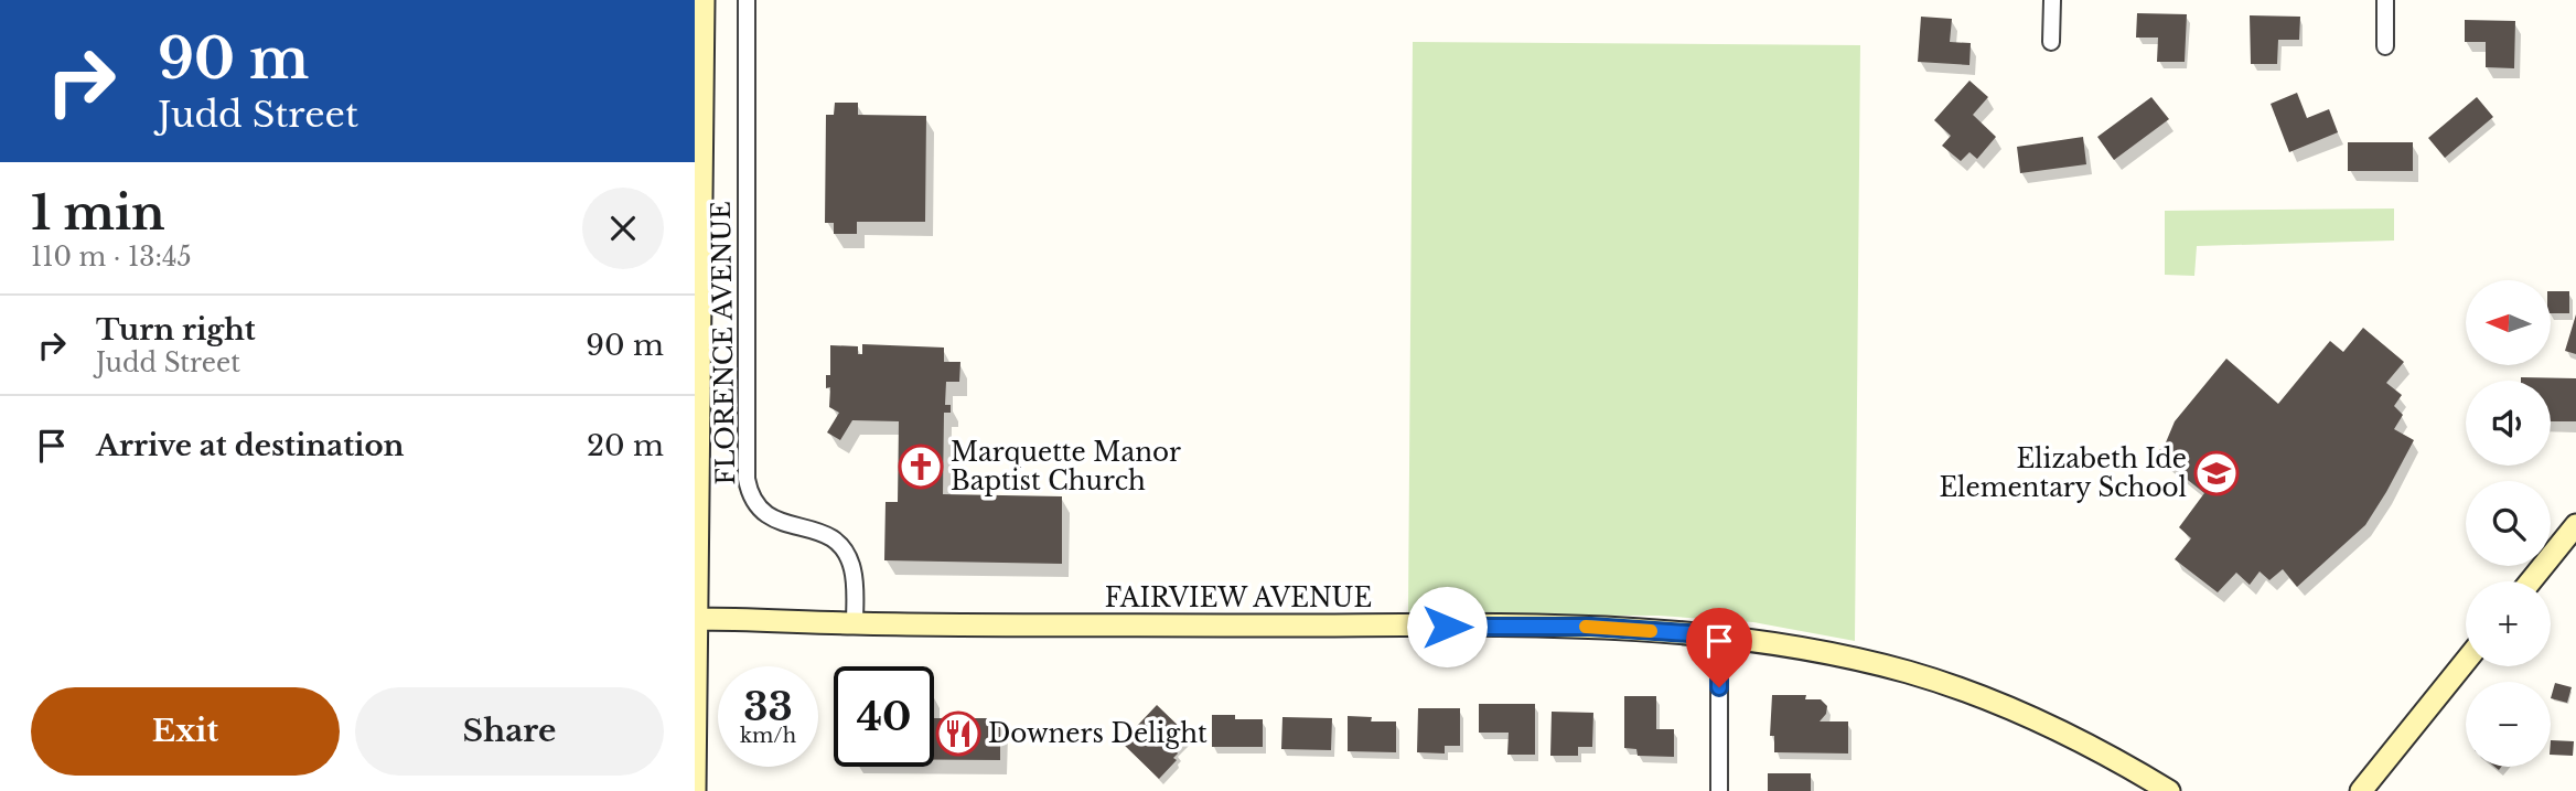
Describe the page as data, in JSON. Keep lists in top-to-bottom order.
{
  "streets": {
    "street": ["FLORENCE AVENUE", "FAIRVIEW AVENUE"]
  },
  "crossings": [
    ["FLORENCE AVENUE", "FAIRVIEW AVENUE"]
  ],
  "places": {
    "church": ["Marquette Manor Baptist Church"],
    "school or university": ["Elizabeth Ide Elementary School"],
    "restaurant": ["Downers Delight"]
  },
  "north": "left",
  "page": {
    "turn": ["90 m", "Judd Street"],
    "heading": ["1 min", "110 m · 13:45"],
    "map_buttons": ["+", "−"],
    "list": [
      {
        "name": "Turn right",
        "note": "Judd Street",
        "value": "90 m"
      },
      {
        "name": "Arrive at destination",
        "value": "20 m"
      }
    ],
    "speed": "33 km/h",
    "limit": "40",
    "buttons": ["Exit", "Share"]
  }
}
